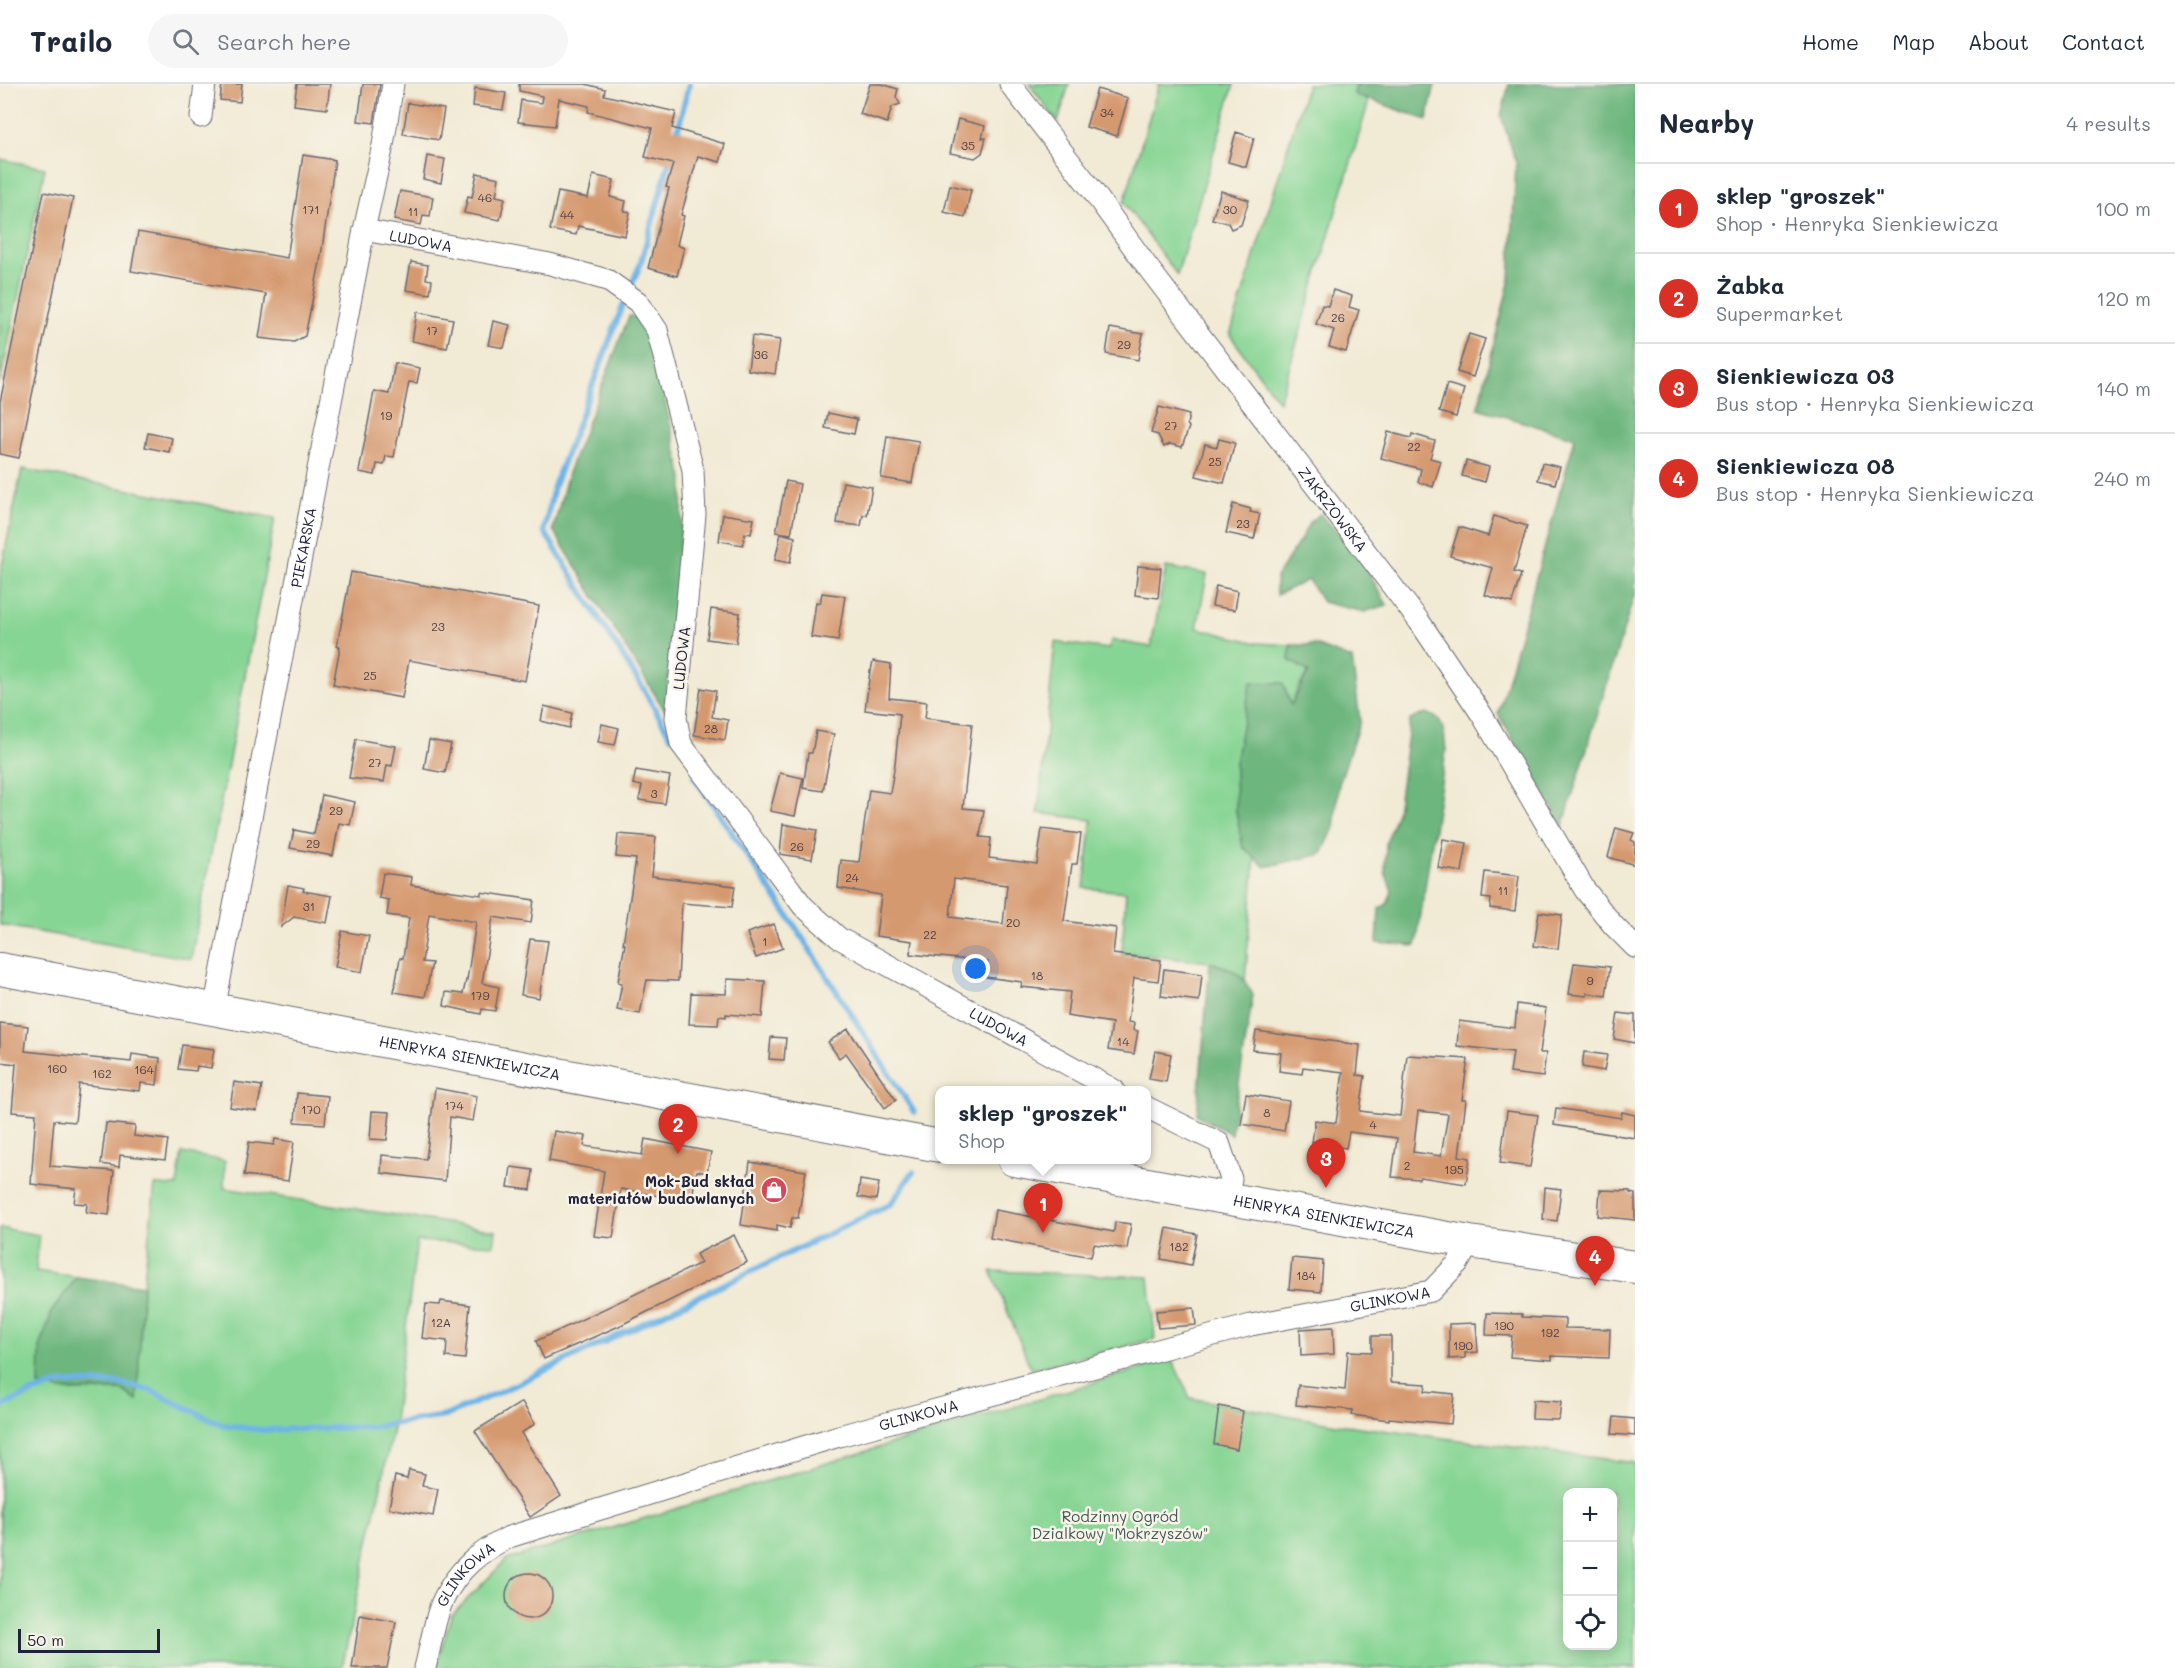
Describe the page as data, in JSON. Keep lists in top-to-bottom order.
{
  "streets": {
    "main road": ["HENRYKA SIENKIEWICZA"],
    "street": [
      "LUDOWA",
      "ZAKRZOWSKA",
      "PIEKARSKA",
      "GLINKOWA"
    ]
  },
  "crossings": [
    ["LUDOWA", "PIEKARSKA"],
    ["PIEKARSKA", "HENRYKA SIENKIEWICZA"],
    ["HENRYKA SIENKIEWICZA", "GLINKOWA"]
  ],
  "parks": ["Rodzinny Ogród Dzialkowy \"Mokrzyszów\""],
  "places": {
    "shop": ["Mok-Bud skład materiałów budowlanych"]
  },
  "house_numbers": [
    "34",
    "35",
    "46",
    "171",
    "30",
    "11",
    "44",
    "26",
    "17",
    "29",
    "36",
    "19",
    "27",
    "22",
    "25",
    "23",
    "23",
    "25",
    "28",
    "27",
    "3",
    "29",
    "29",
    "26",
    "24",
    "11",
    "31",
    "20",
    "22",
    "1",
    "18",
    "9",
    "179",
    "14",
    "160",
    "164",
    "162",
    "174",
    "170",
    "8",
    "4",
    "2",
    "195",
    "182",
    "184",
    "12A",
    "190",
    "192",
    "190"
  ],
  "scale_bar": "50 m",
  "page": {
    "header": "Trailo",
    "search": "Search here",
    "nav": [
      "Home",
      "Map",
      "About",
      "Contact"
    ],
    "heading": ["Nearby", "4 results"],
    "list": [
      {
        "mark": "1",
        "name": "sklep \"groszek\"",
        "note": "Shop · Henryka Sienkiewicza",
        "value": "100 m"
      },
      {
        "mark": "2",
        "name": "Żabka",
        "note": "Supermarket",
        "value": "120 m"
      },
      {
        "mark": "3",
        "name": "Sienkiewicza 03",
        "note": "Bus stop · Henryka Sienkiewicza",
        "value": "140 m"
      },
      {
        "mark": "4",
        "name": "Sienkiewicza 08",
        "note": "Bus stop · Henryka Sienkiewicza",
        "value": "240 m"
      }
    ],
    "popup": ["sklep \"groszek\"", "Shop"],
    "pins": [
      "2",
      "3",
      "1",
      "4"
    ],
    "map_buttons": ["+", "−"],
    "scale": "50 m"
  }
}
